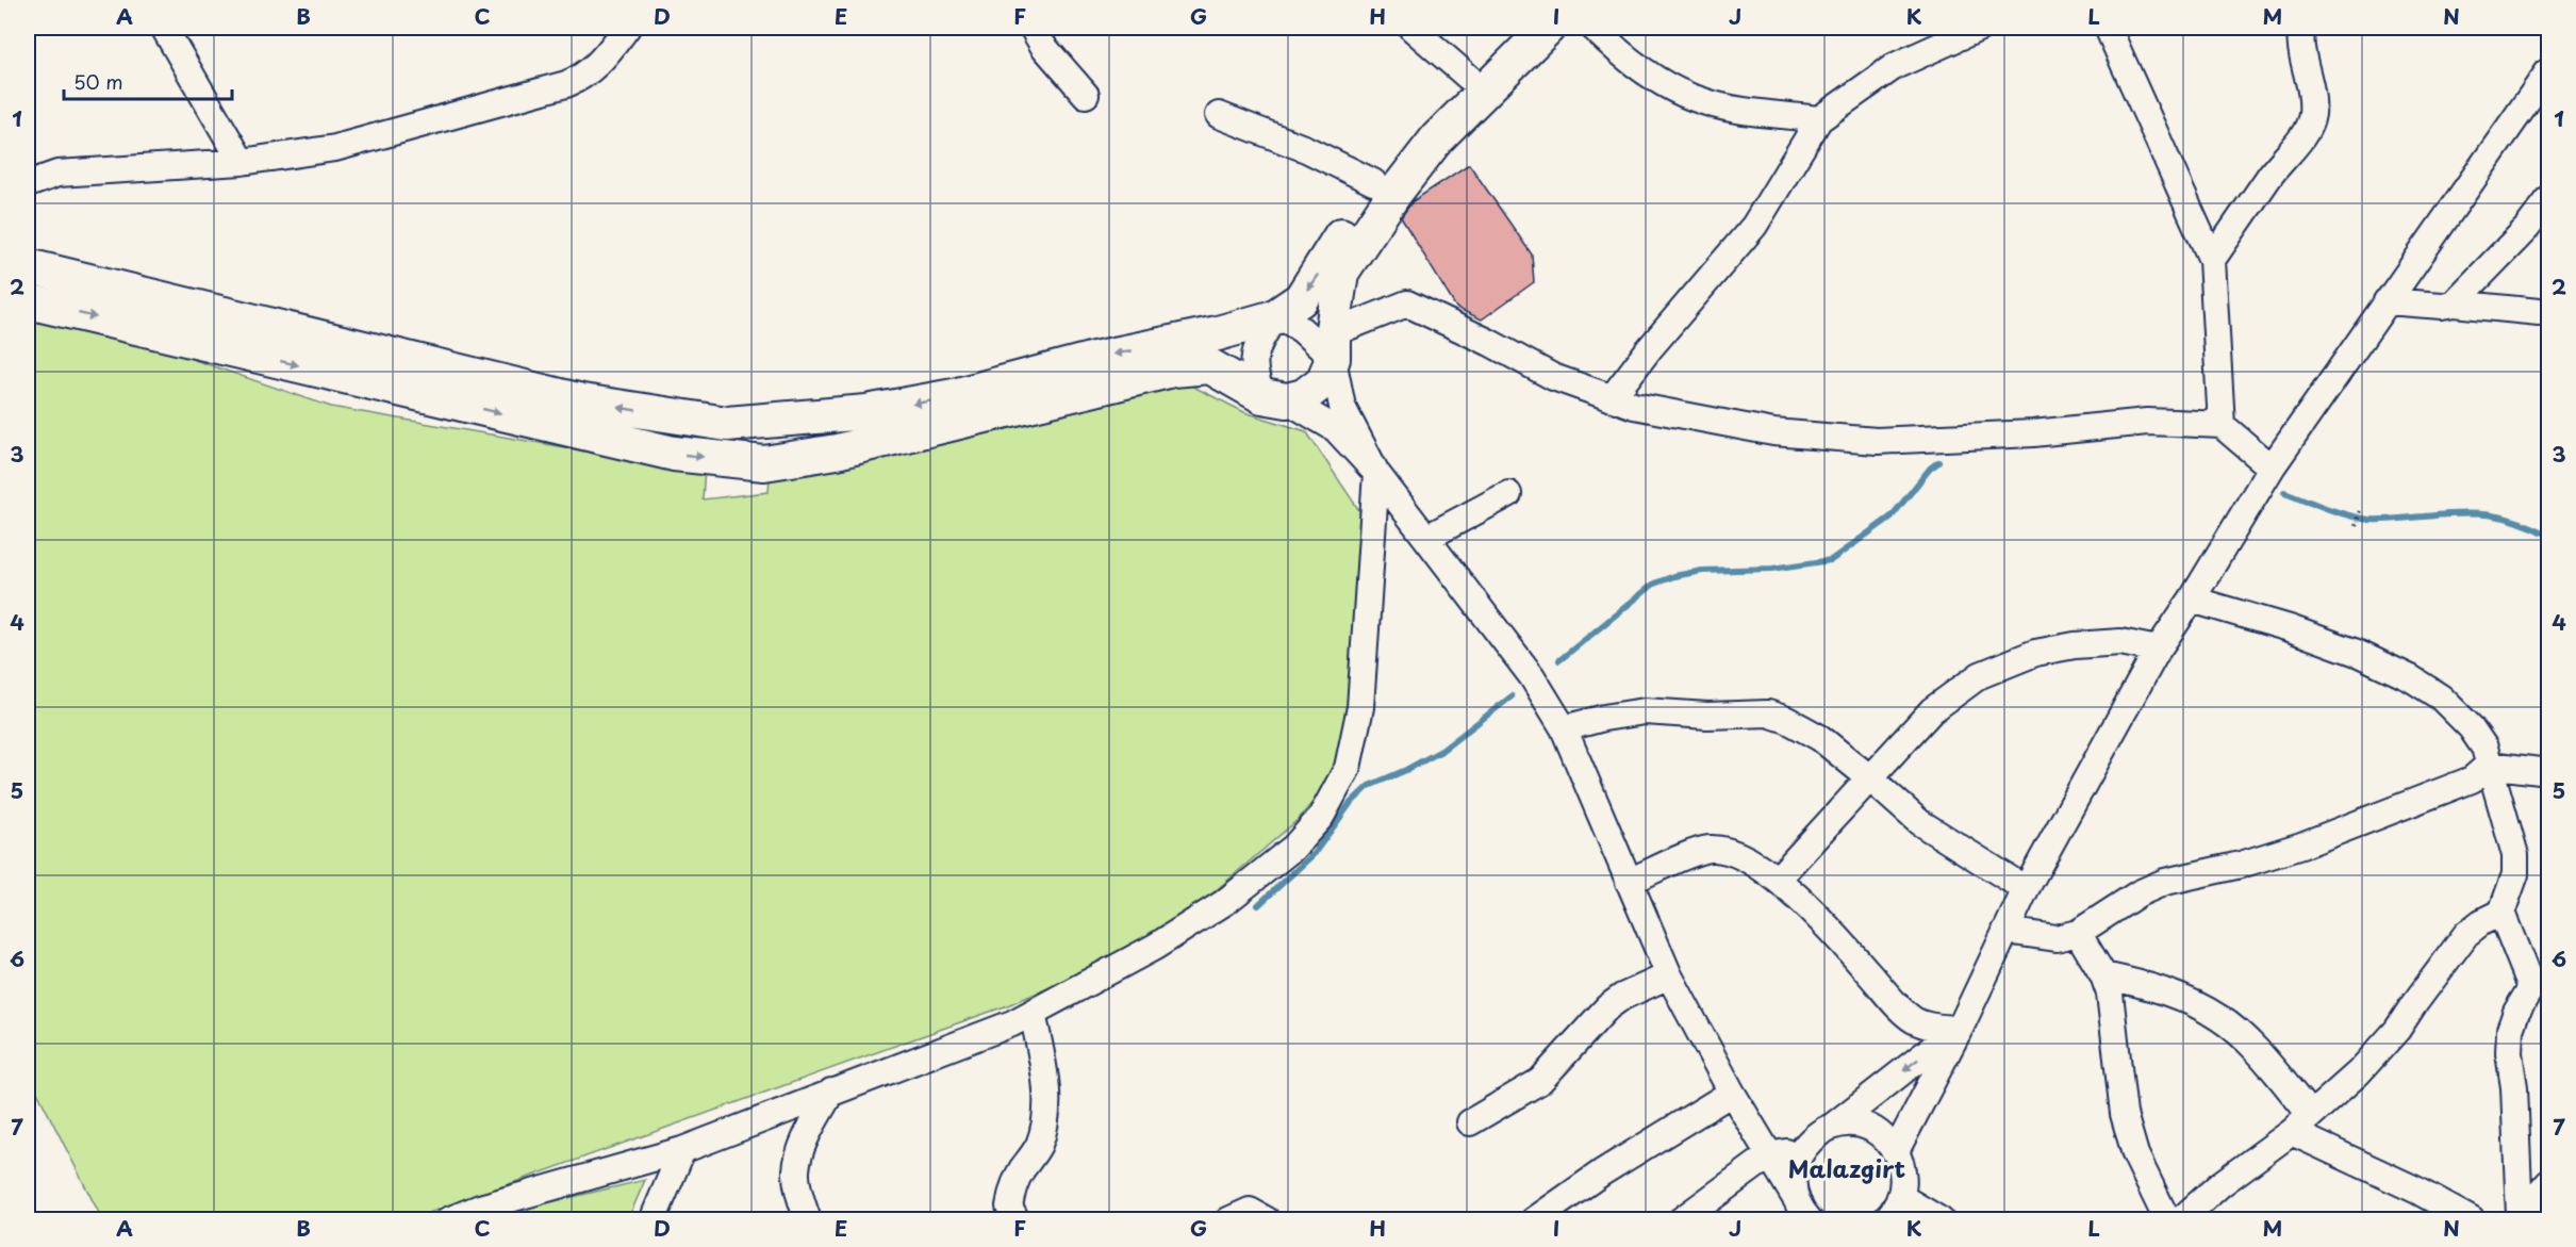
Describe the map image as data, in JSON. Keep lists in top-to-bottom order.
{
  "districts": ["Malazgirt"],
  "scale_bar": "50 m",
  "grid": {
    "columns": [
      "A",
      "B",
      "C",
      "D",
      "E",
      "F",
      "G",
      "H",
      "I",
      "J",
      "K",
      "L",
      "M",
      "N"
    ],
    "rows": [
      "1",
      "2",
      "3",
      "4",
      "5",
      "6",
      "7"
    ]
  }
}
